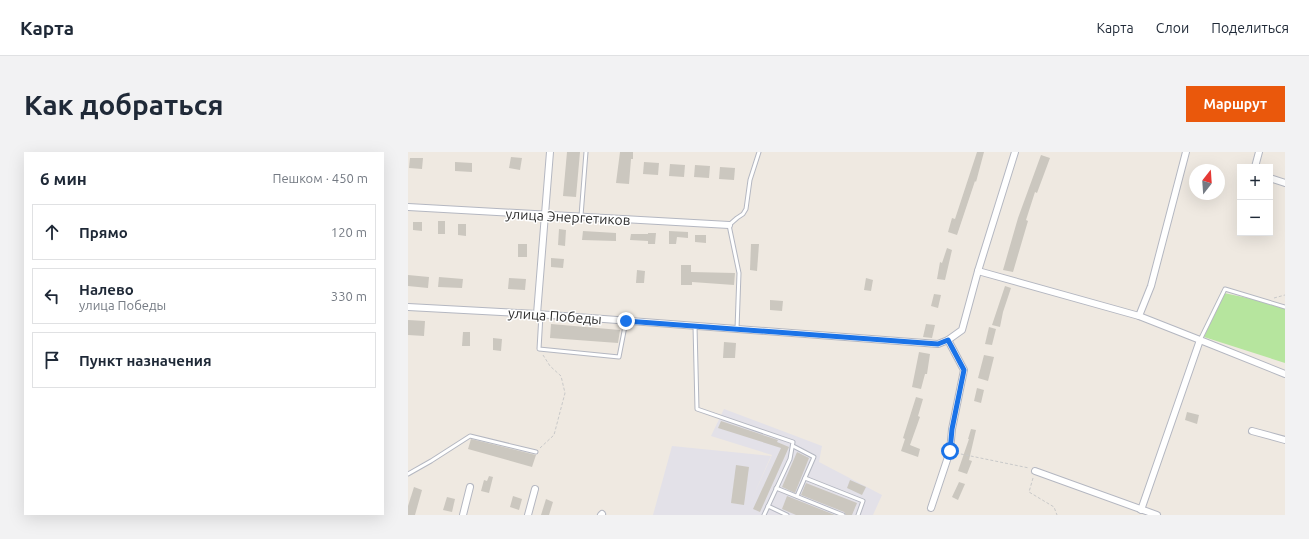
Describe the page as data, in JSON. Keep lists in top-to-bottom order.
{
  "streets": {
    "street": ["улица Энергетиков", "улица Победы"]
  },
  "north": "top",
  "page": {
    "header": "Карта",
    "nav": ["Карта", "Слои", "Поделиться"],
    "buttons": "Маршрут",
    "title": "Как добраться",
    "heading": ["6 мин", "Пешком · 450 m"],
    "map_buttons": ["+", "−"],
    "list": [
      ["Прямо", "120 m"],
      ["Налево", "улица Победы", "330 m"],
      "Пункт назначения"
    ]
  }
}
